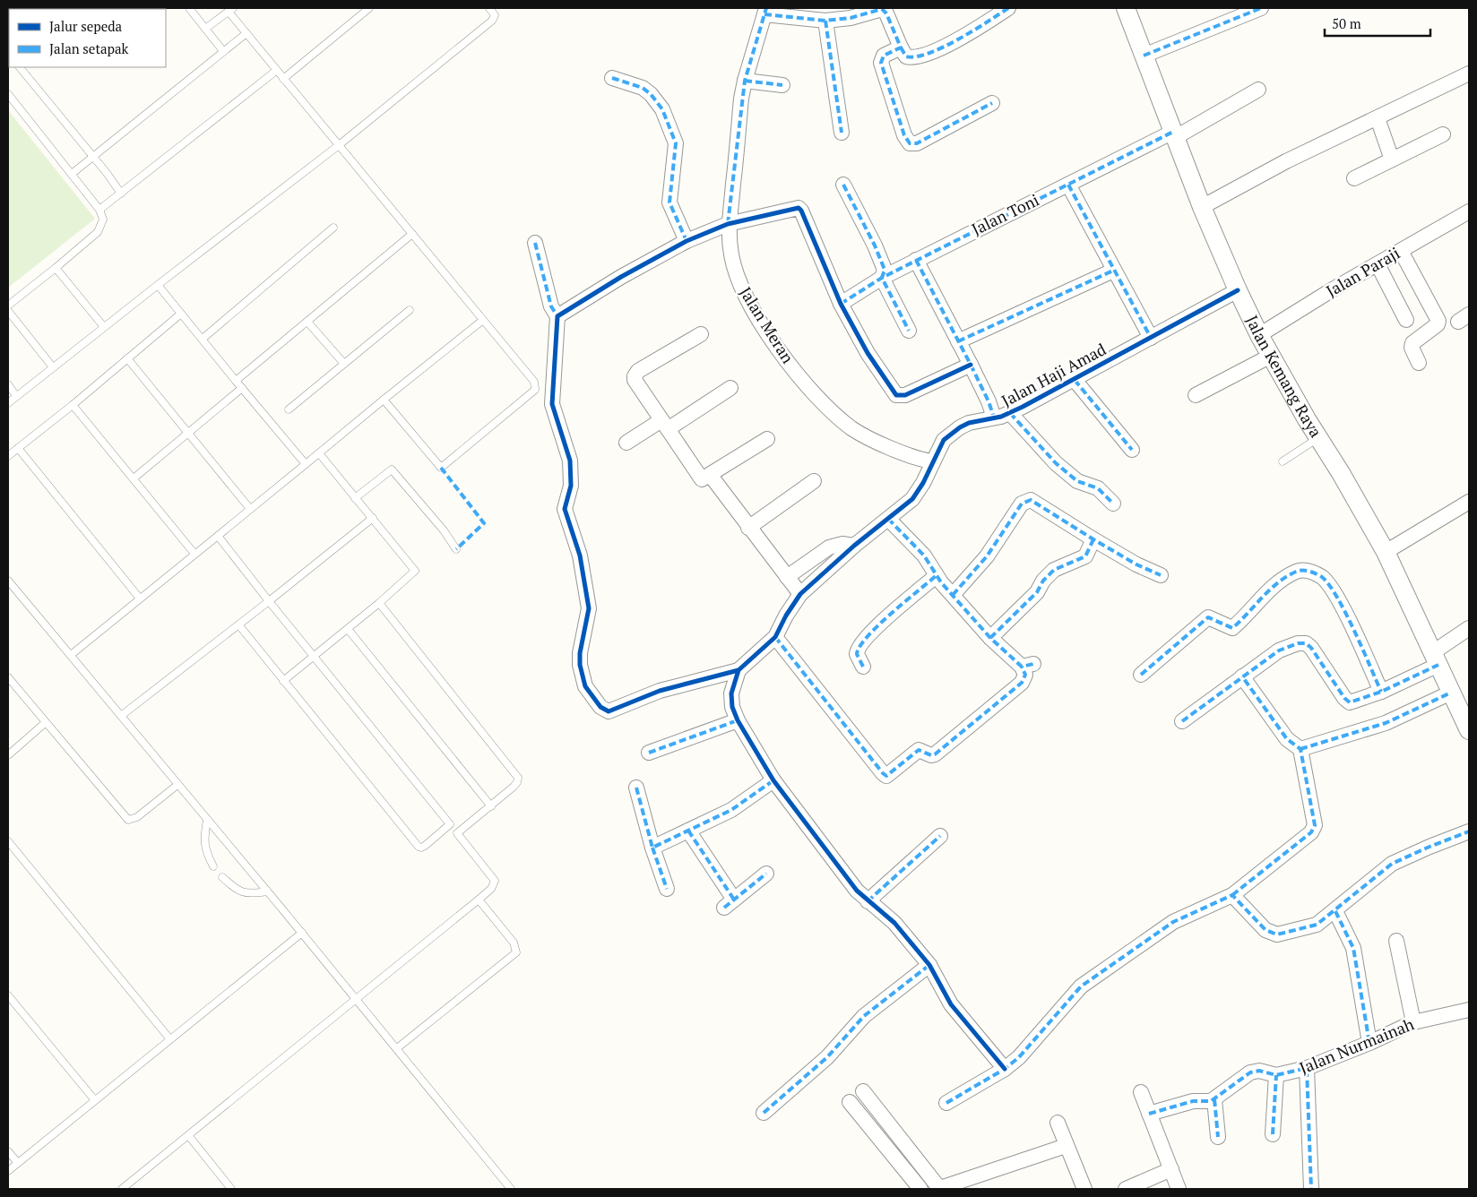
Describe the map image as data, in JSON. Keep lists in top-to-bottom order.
{
  "streets": {
    "street": [
      "Jalan Toni",
      "Jalan Paraji",
      "Jalan Meran",
      "Jalan Haji Amad",
      "Jalan Kemang Raya",
      "Jalan Nurmainah"
    ]
  },
  "crossings": [
    ["Jalan Toni", "Jalan Kemang Raya"],
    ["Jalan Paraji", "Jalan Kemang Raya"],
    ["Jalan Meran", "Jalan Haji Amad"],
    ["Jalan Haji Amad", "Jalan Kemang Raya"]
  ],
  "legend": ["Jalur sepeda", "Jalan setapak"],
  "scale_bar": "50 m"
}
